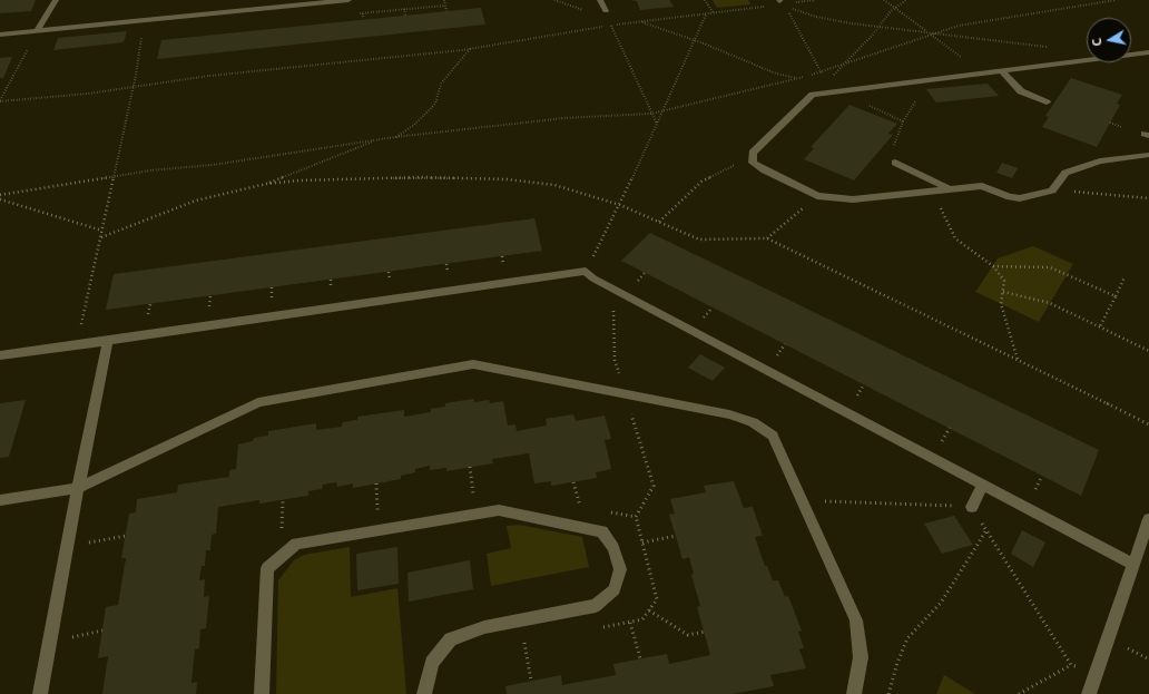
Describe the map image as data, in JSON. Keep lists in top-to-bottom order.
{
  "north": "left"
}
